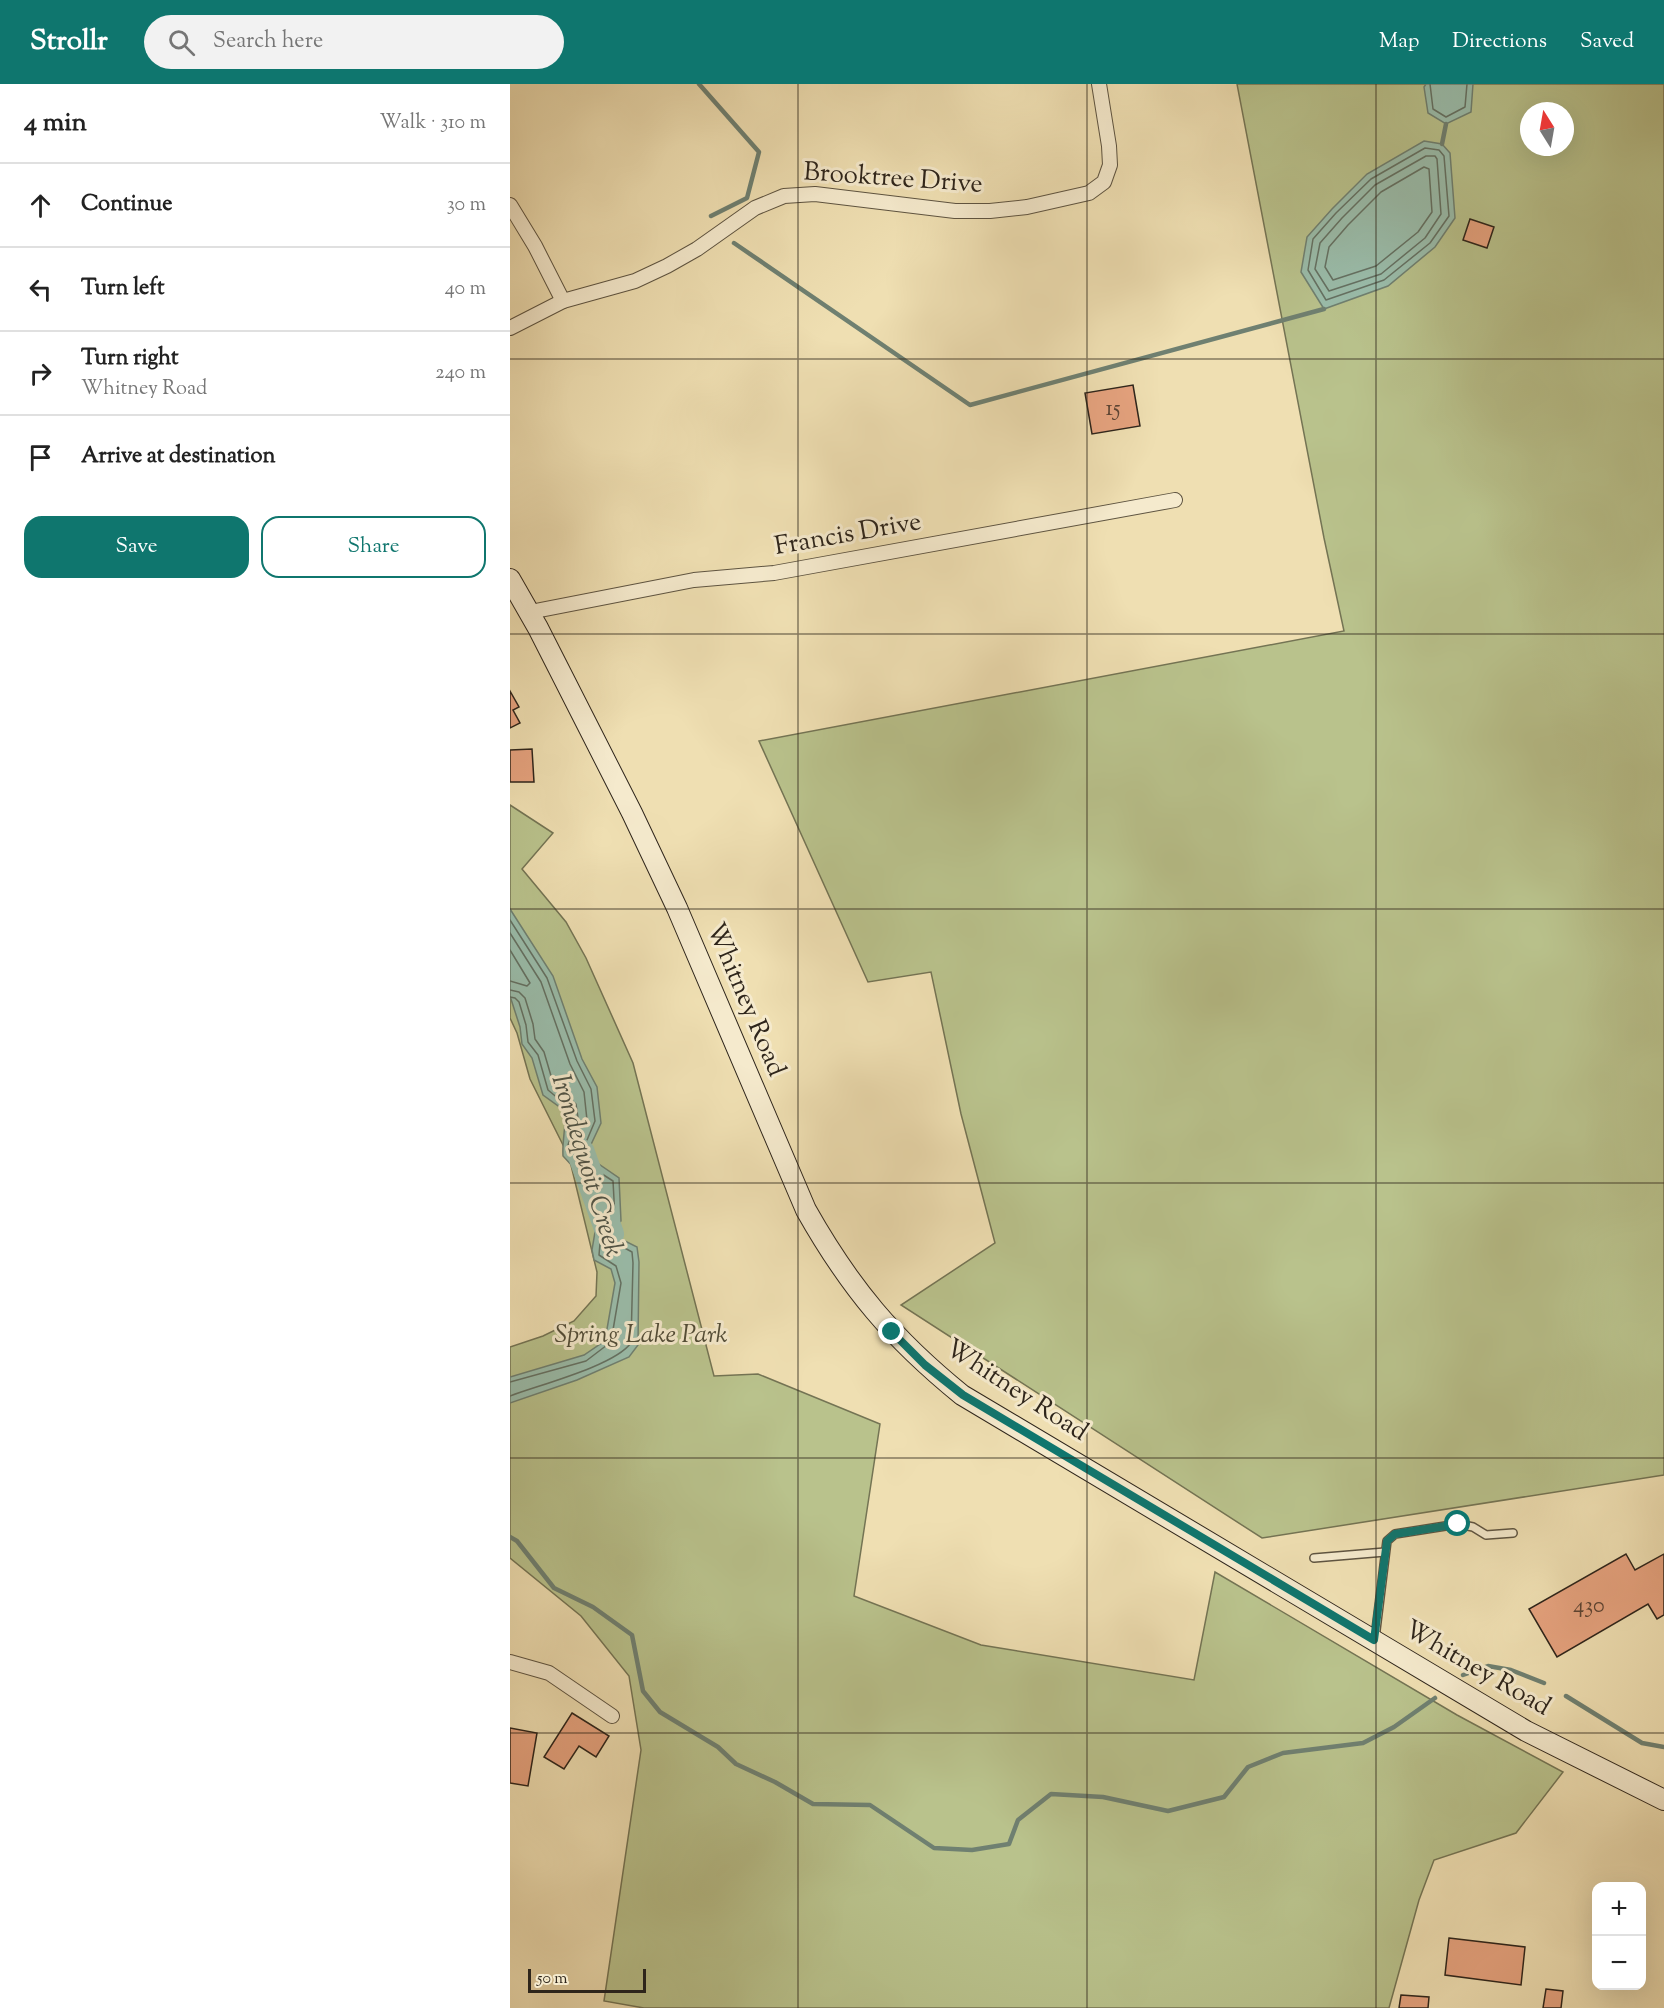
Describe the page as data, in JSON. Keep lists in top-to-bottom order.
{
  "streets": {
    "main road": ["Whitney Road"],
    "street": ["Brooktree Drive", "Francis Drive"]
  },
  "crossings": [
    ["Francis Drive", "Whitney Road"]
  ],
  "water": ["Irondequoit Creek"],
  "parks": ["Spring Lake Park"],
  "house_numbers": ["15", "430"],
  "scale_bar": "50 m",
  "north": "top",
  "page": {
    "header": "Strollr",
    "search": "Search here",
    "nav": ["Map", "Directions", "Saved"],
    "heading": ["4 min", "Walk · 310 m"],
    "list": [
      ["Continue", "30 m"],
      ["Turn left", "40 m"],
      ["Turn right", "Whitney Road", "240 m"],
      "Arrive at destination"
    ],
    "buttons": ["Save", "Share"],
    "map_buttons": ["+", "−"],
    "scale": "50 m"
  }
}
